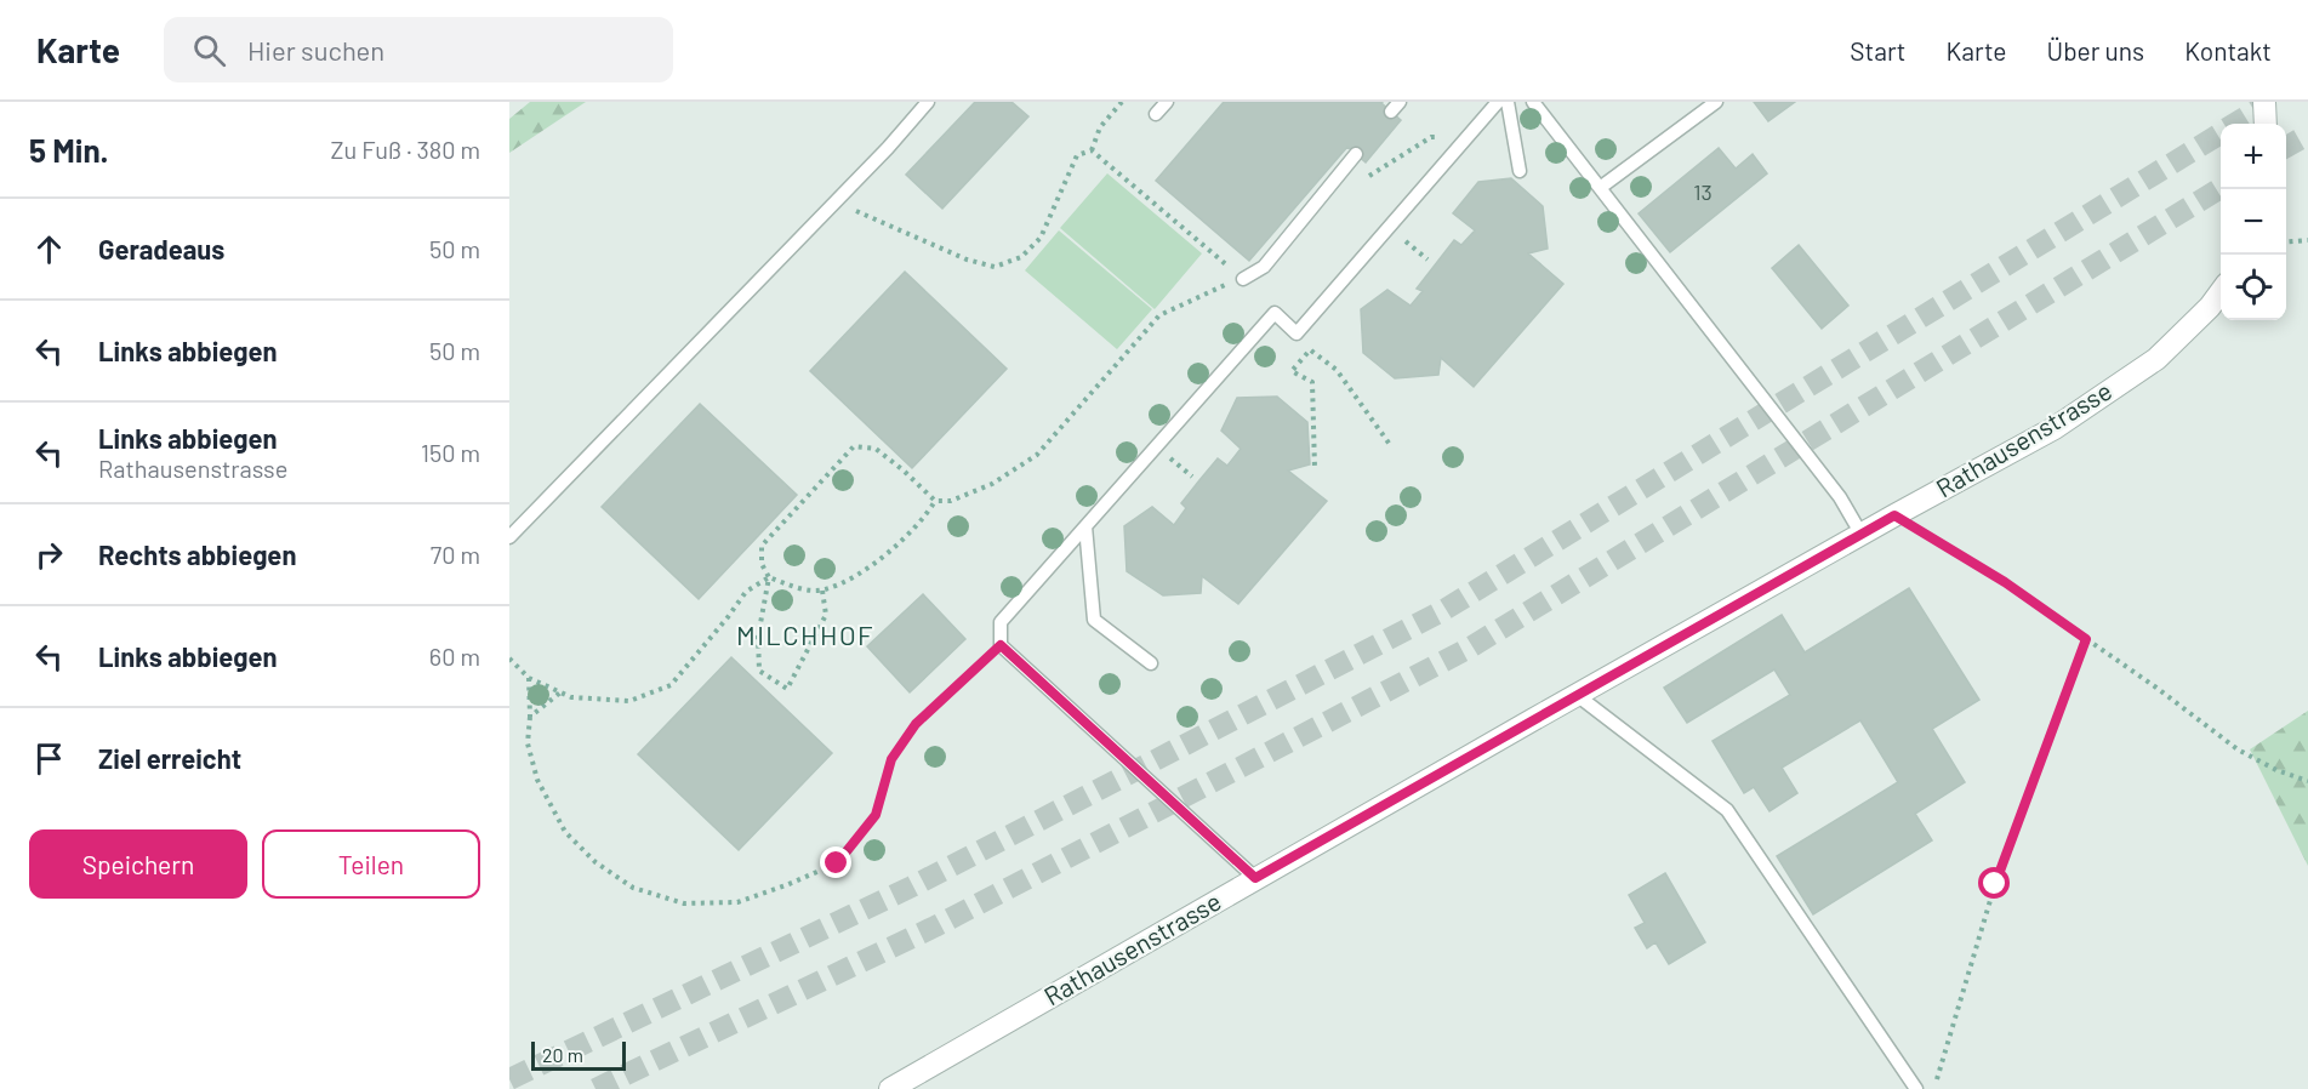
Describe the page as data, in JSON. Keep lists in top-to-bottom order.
{
  "streets": {
    "street": ["Rathausenstrasse"]
  },
  "districts": ["MILCHHOF"],
  "house_numbers": ["13"],
  "scale_bar": "20 m",
  "page": {
    "header": "Karte",
    "search": "Hier suchen",
    "nav": [
      "Start",
      "Karte",
      "Über uns",
      "Kontakt"
    ],
    "heading": ["5 Min.", "Zu Fuß · 380 m"],
    "map_buttons": ["+", "−"],
    "list": [
      ["Geradeaus", "50 m"],
      ["Links abbiegen", "50 m"],
      ["Links abbiegen", "Rathausenstrasse", "150 m"],
      ["Rechts abbiegen", "70 m"],
      ["Links abbiegen", "60 m"],
      "Ziel erreicht"
    ],
    "buttons": ["Speichern", "Teilen"],
    "scale": "20 m"
  }
}
